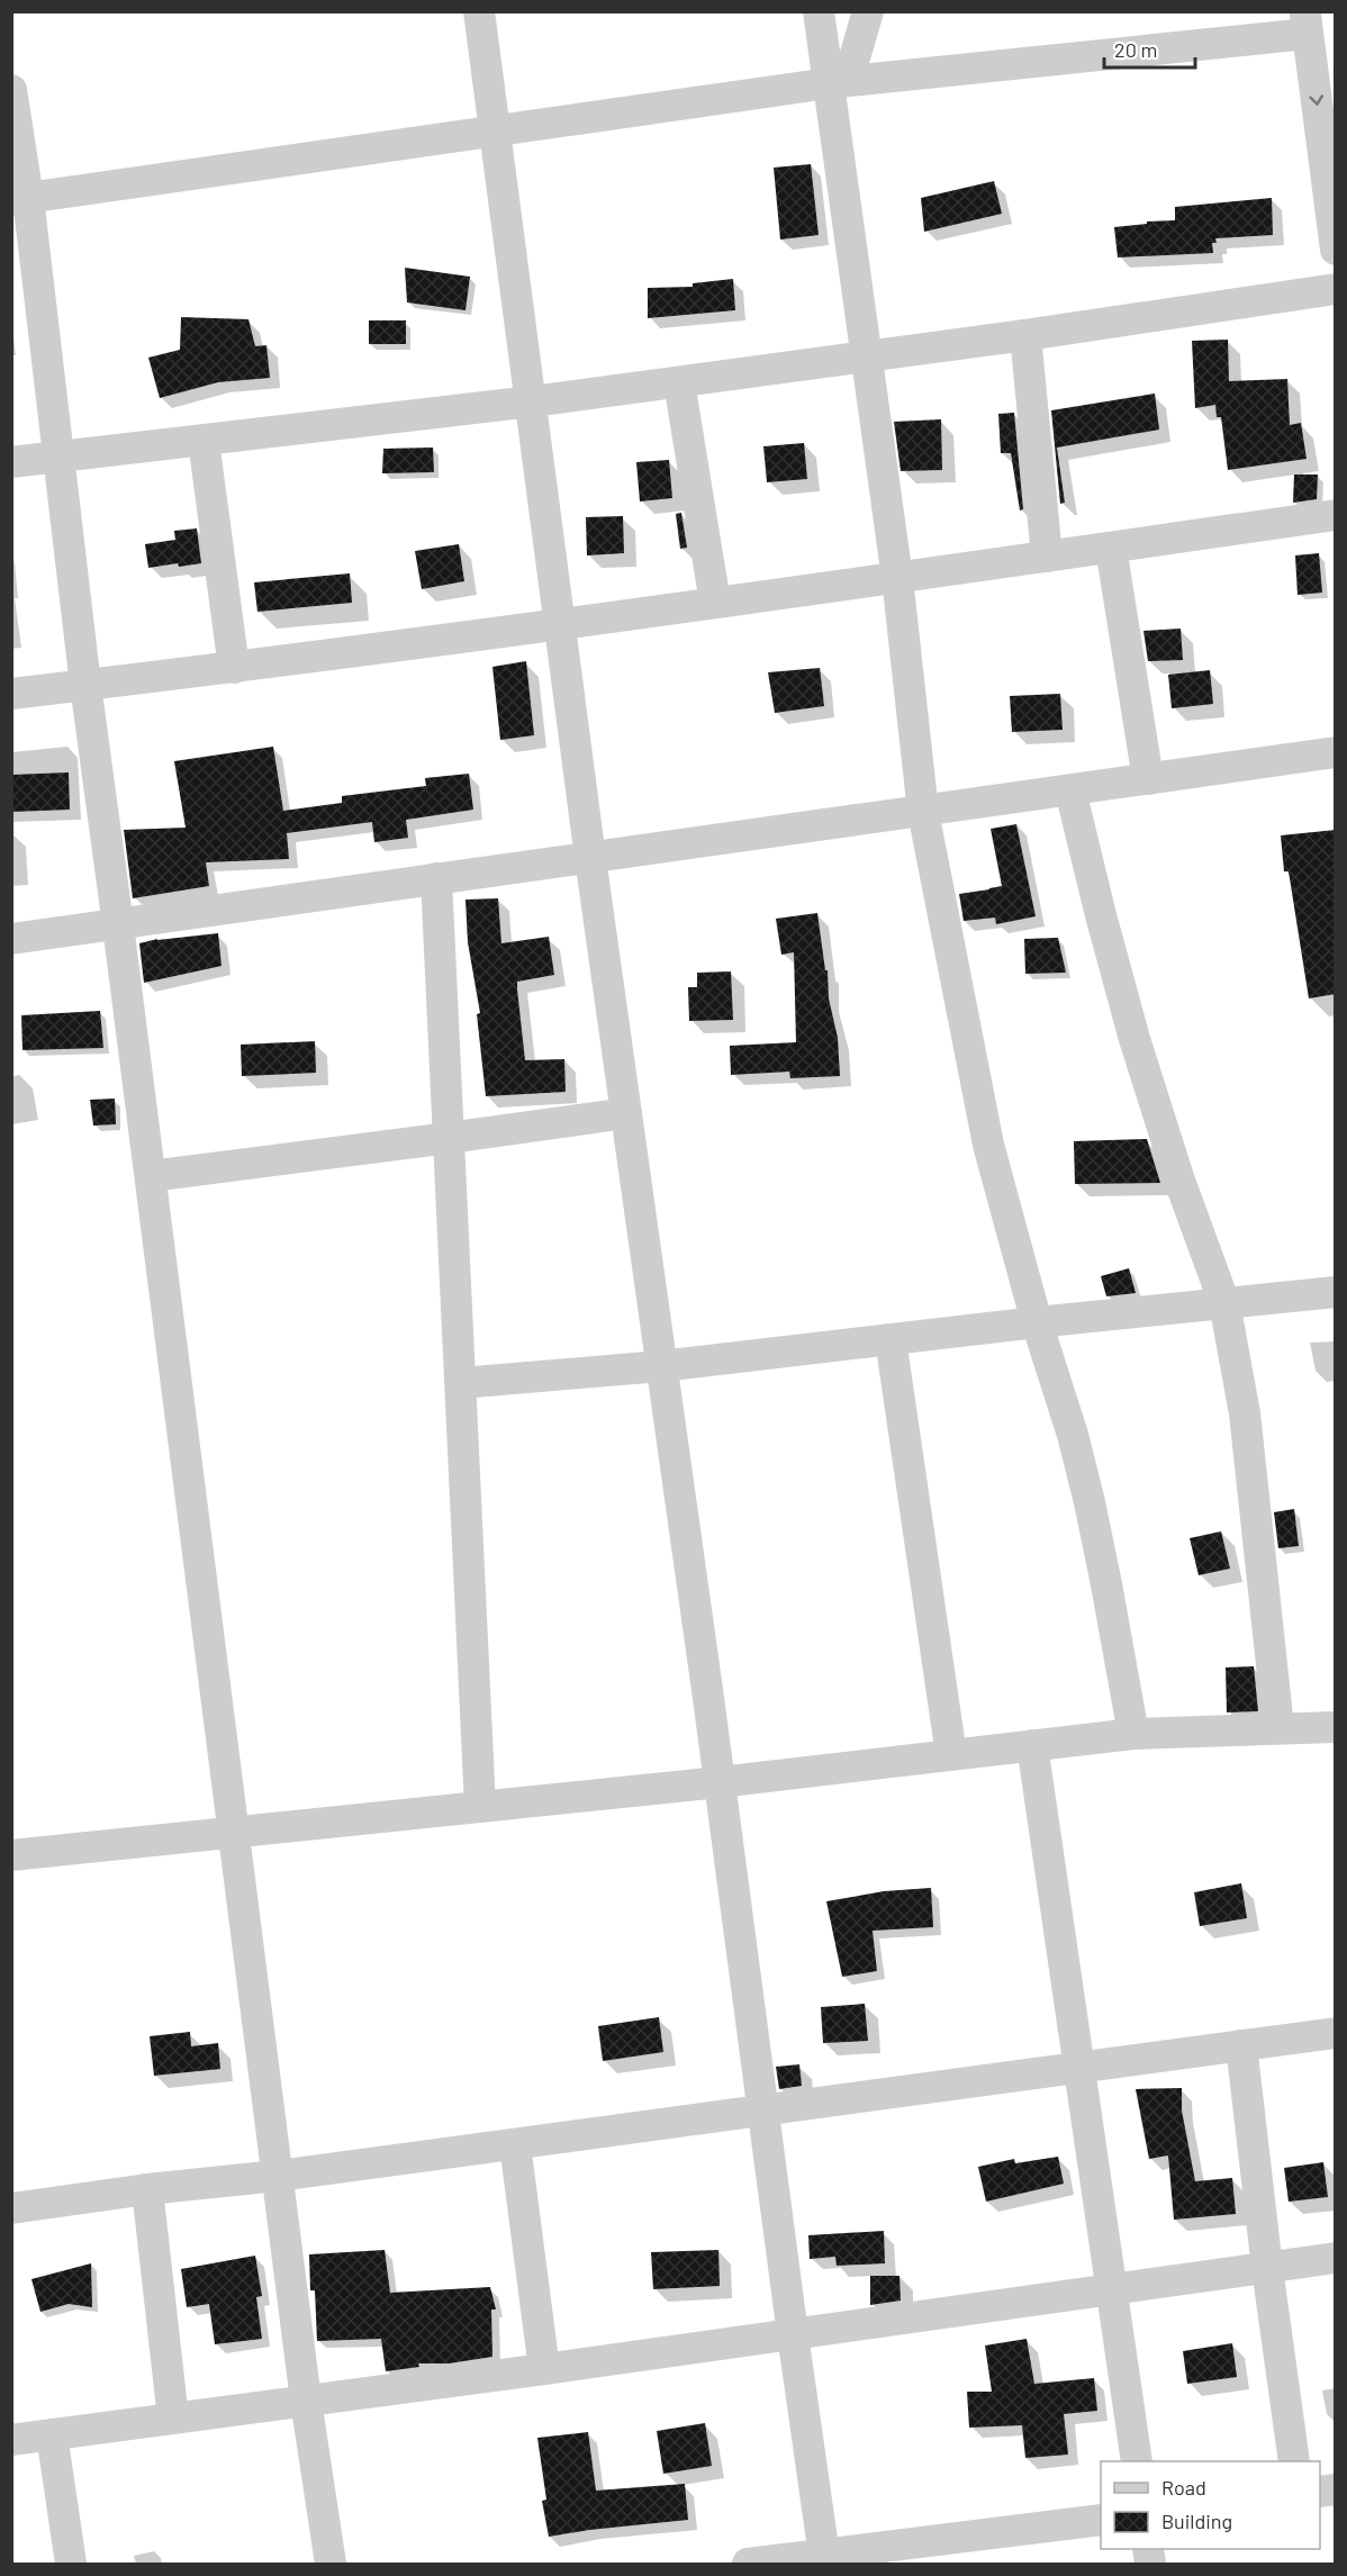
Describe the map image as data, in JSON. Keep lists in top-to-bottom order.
{
  "legend": ["Road", "Building"],
  "scale_bar": "20 m"
}
